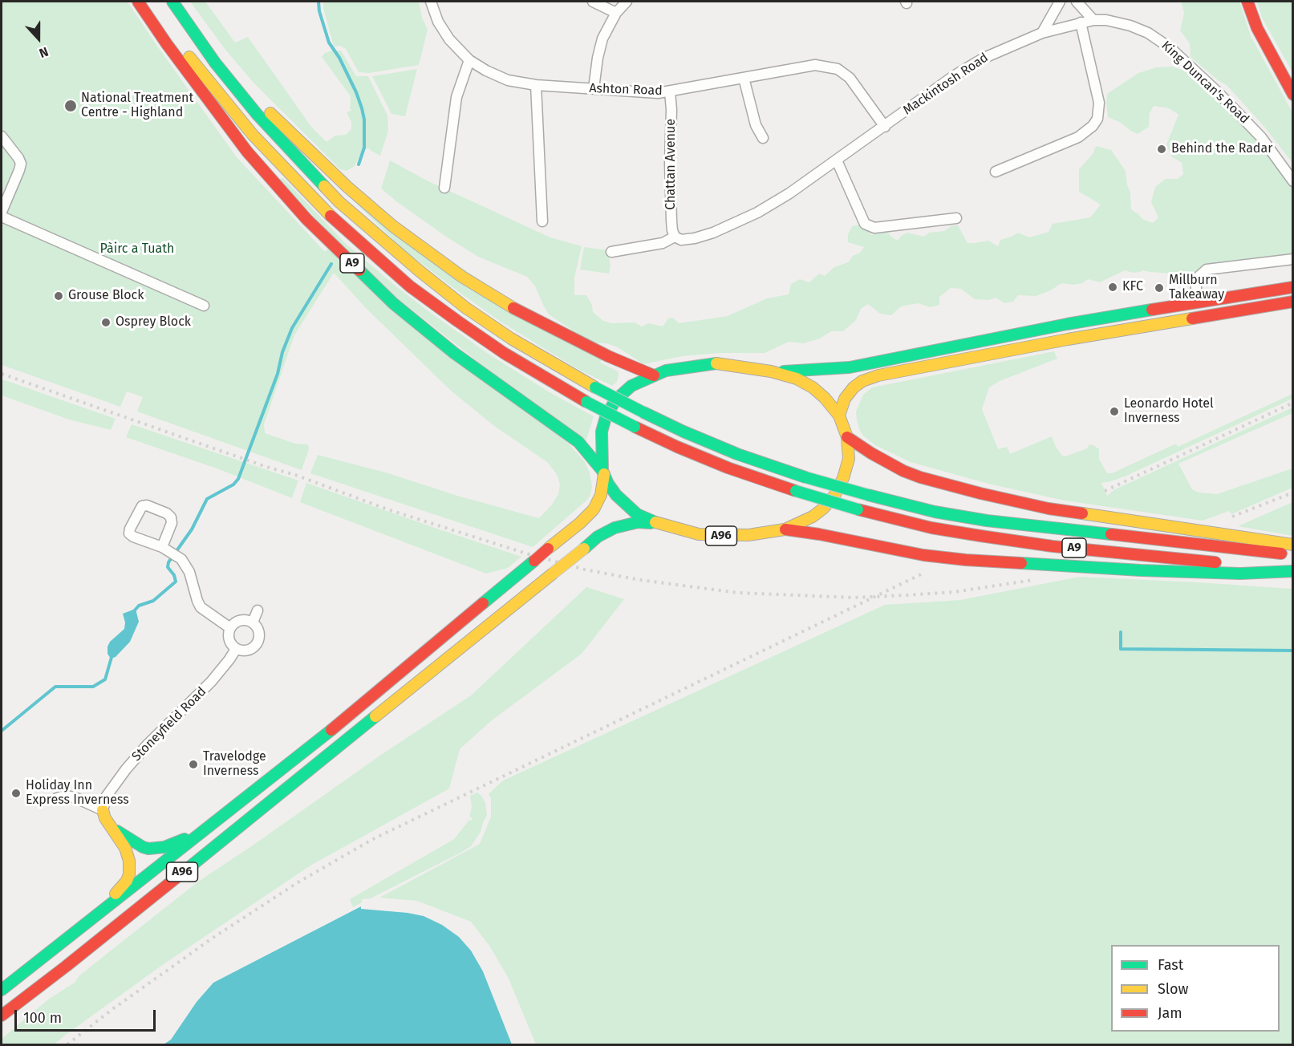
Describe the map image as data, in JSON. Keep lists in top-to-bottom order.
{
  "streets": {
    "main road": ["A9", "A96"],
    "street": [
      "King Duncan's Road",
      "Mackintosh Road",
      "Ashton Road",
      "Chattan Avenue",
      "Stoneyfield Road"
    ]
  },
  "crossings": [
    ["King Duncan's Road", "Mackintosh Road"],
    ["Mackintosh Road", "Ashton Road"],
    ["Mackintosh Road", "Chattan Avenue"],
    ["Ashton Road", "Chattan Avenue"],
    ["A9", "A96"]
  ],
  "parks": ["Pàirc a Tuath"],
  "places": [
    "National Treatment Centre - Highland",
    "Behind the Radar",
    "KFC",
    "Millburn Takeaway",
    "Grouse Block",
    "Osprey Block",
    "Leonardo Hotel Inverness",
    "Travelodge Inverness",
    "Holiday Inn Express Inverness"
  ],
  "legend": ["Fast", "Slow", "Jam"],
  "scale_bar": "100 m",
  "north": "bottom"
}
